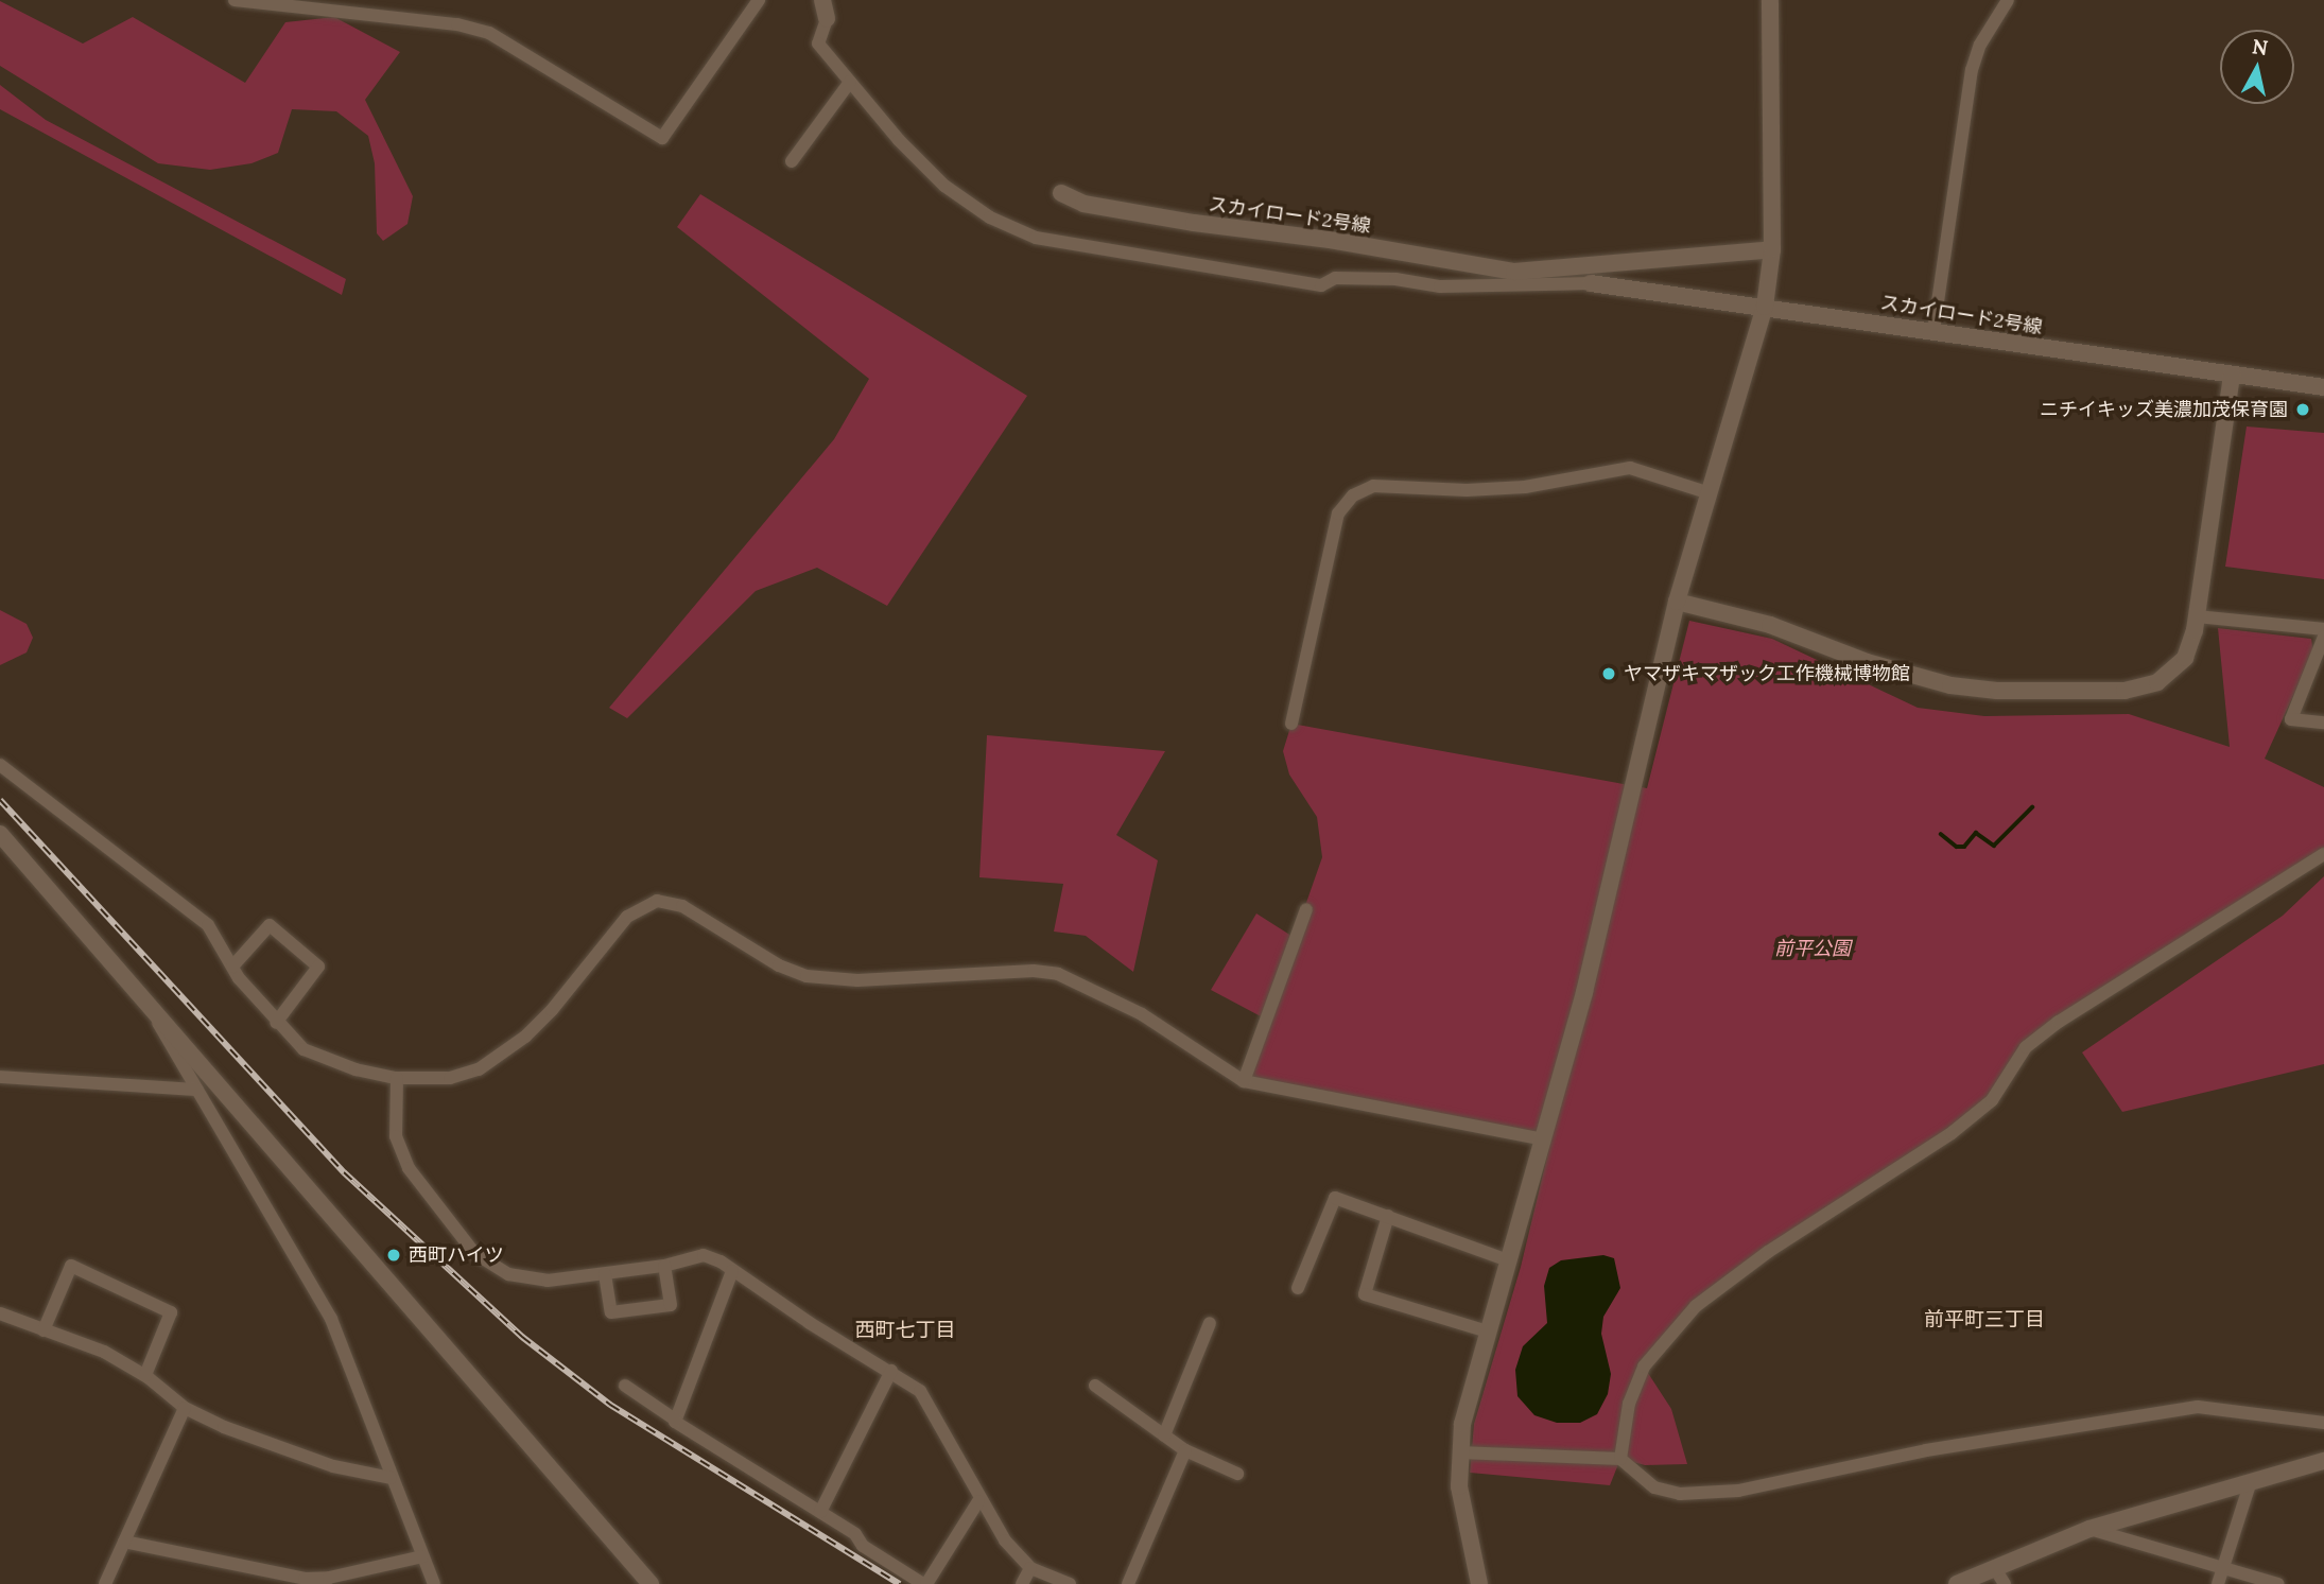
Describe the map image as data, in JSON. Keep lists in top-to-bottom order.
{
  "streets": {
    "street": ["スカイロード2号線"]
  },
  "districts": ["前平町三丁目", "西町七丁目"],
  "parks": ["前平公園"],
  "places": ["ニチイキッズ美濃加茂保育園", "ヤマザキマザック工作機械博物館", "西町ハイツ"],
  "north": "top"
}
